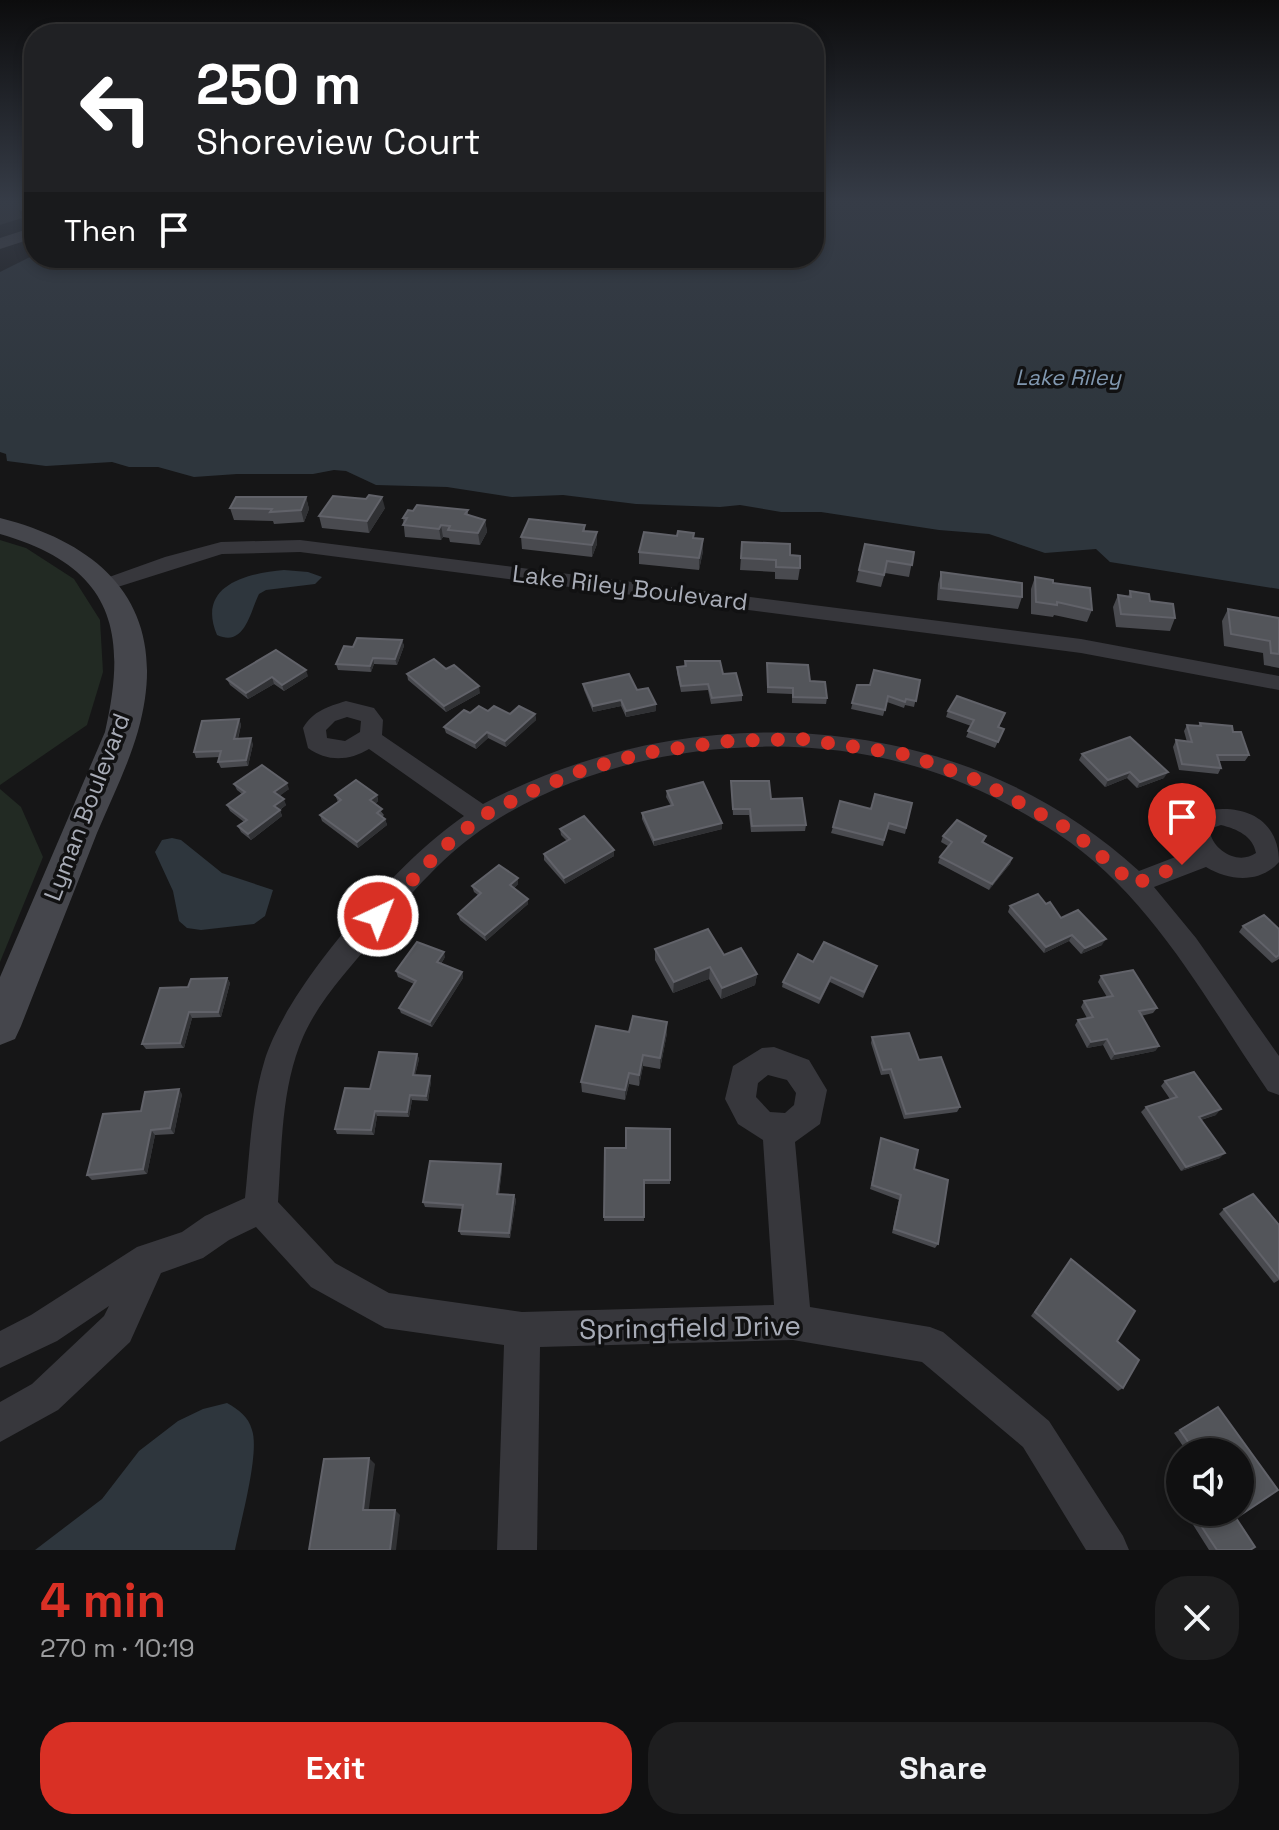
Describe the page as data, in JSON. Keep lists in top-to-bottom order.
{
  "streets": {
    "street": ["Lake Riley Boulevard", "Lyman Boulevard", "Springfield Drive"]
  },
  "crossings": [
    ["Lake Riley Boulevard", "Lyman Boulevard"]
  ],
  "water": ["Lake Riley"],
  "page": {
    "turn": ["250 m", "Shoreview Court"],
    "then": "Then",
    "heading": ["4 min", "270 m · 10:19"],
    "buttons": ["Exit", "Share"]
  }
}
